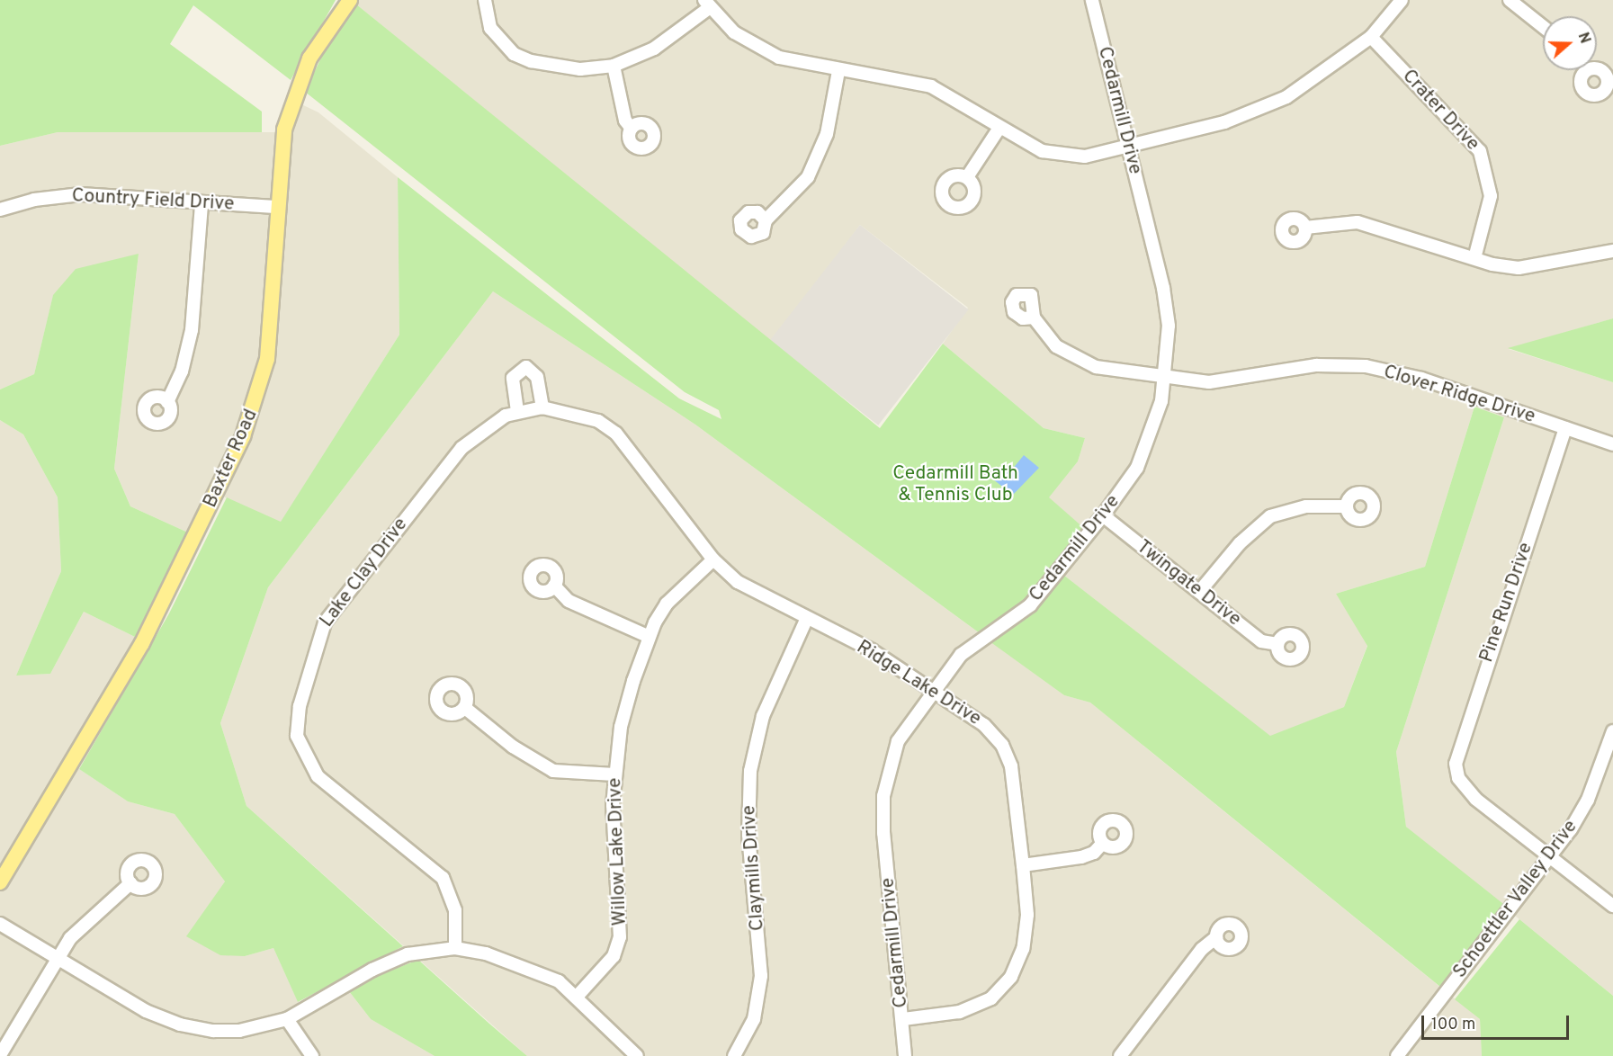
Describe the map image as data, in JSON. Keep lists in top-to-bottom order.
{
  "streets": {
    "main road": ["Baxter Road"],
    "street": [
      "Cedarmill Drive",
      "Crater Drive",
      "Country Field Drive",
      "Clover Ridge Drive",
      "Lake Clay Drive",
      "Twingate Drive",
      "Pine Run Drive",
      "Ridge Lake Drive",
      "Willow Lake Drive",
      "Claymills Drive",
      "Schoettler Valley Drive"
    ]
  },
  "crossings": [
    ["Cedarmill Drive", "Clover Ridge Drive"],
    ["Cedarmill Drive", "Twingate Drive"],
    ["Cedarmill Drive", "Ridge Lake Drive"],
    ["Country Field Drive", "Baxter Road"],
    ["Clover Ridge Drive", "Pine Run Drive"],
    ["Lake Clay Drive", "Ridge Lake Drive"],
    ["Pine Run Drive", "Schoettler Valley Drive"],
    ["Ridge Lake Drive", "Willow Lake Drive"],
    ["Ridge Lake Drive", "Claymills Drive"]
  ],
  "parks": ["Cedarmill Bath & Tennis Club"],
  "scale_bar": "100 m",
  "north": "right"
}
